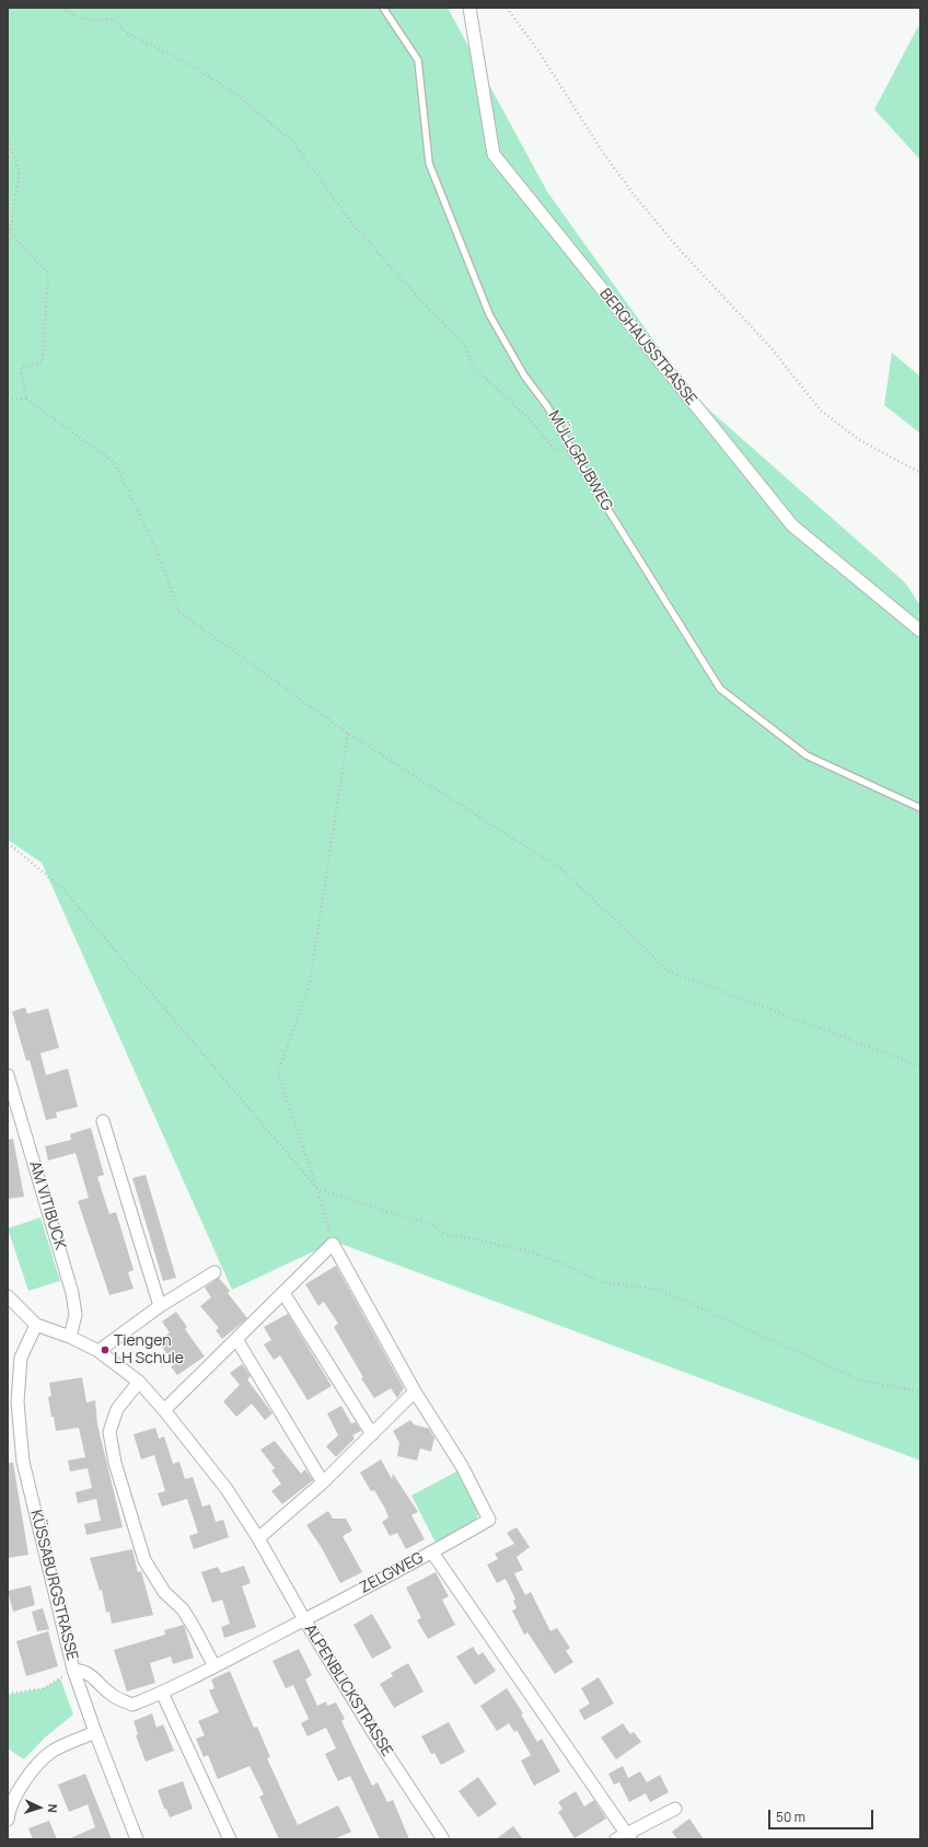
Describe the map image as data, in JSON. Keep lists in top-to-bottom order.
{
  "streets": {
    "street": [
      "BERGHAUSSTRASSE",
      "AM VITIBUCK",
      "ZELGWEG",
      "KÜSSABURGSTRASSE",
      "ALPENBLICKSTRASSE"
    ],
    "lane": ["MÜLLGRUBWEG"]
  },
  "crossings": [
    ["AM VITIBUCK", "ALPENBLICKSTRASSE"],
    ["ZELGWEG", "KÜSSABURGSTRASSE"],
    ["ZELGWEG", "ALPENBLICKSTRASSE"],
    ["KÜSSABURGSTRASSE", "ALPENBLICKSTRASSE"]
  ],
  "places": ["Tiengen LH Schule"],
  "scale_bar": "50 m",
  "north": "right"
}
